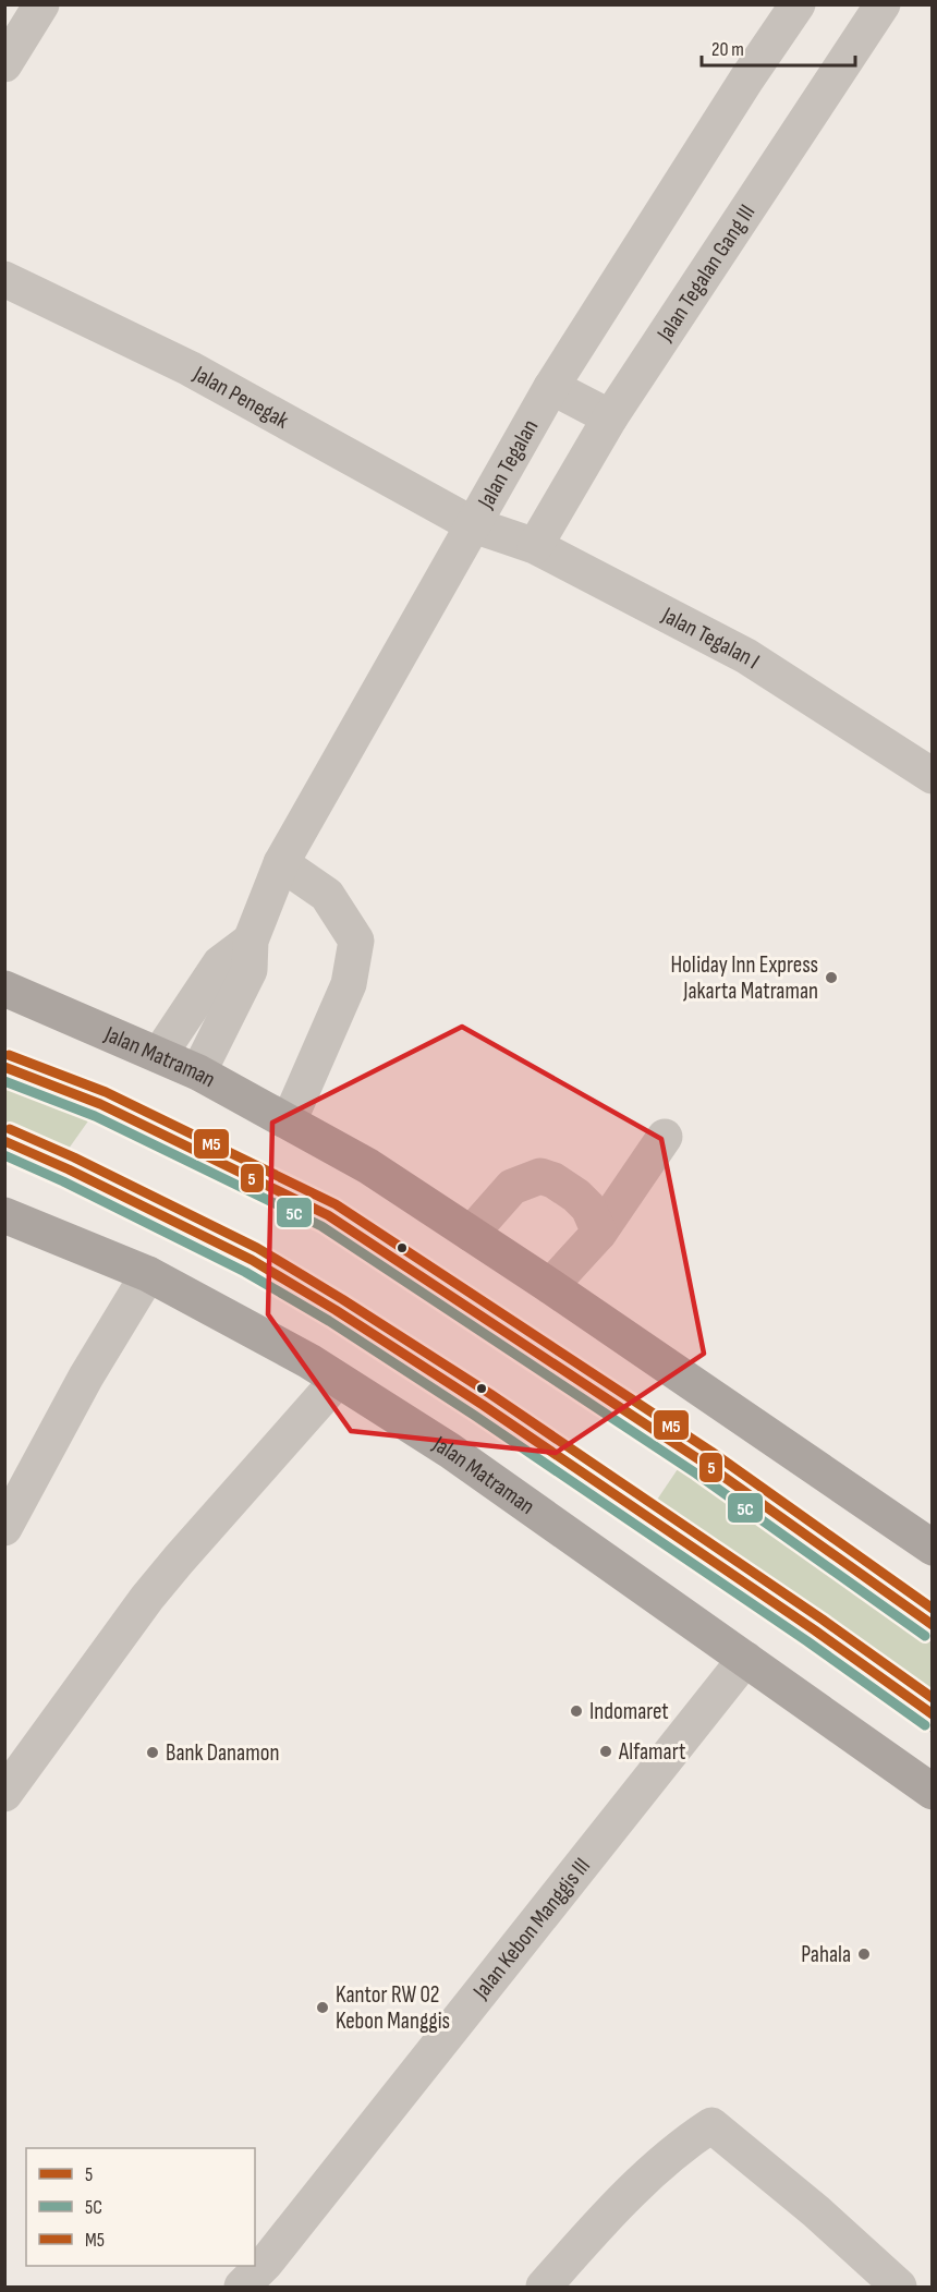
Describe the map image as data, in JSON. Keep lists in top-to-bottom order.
{
  "streets": {
    "main road": ["Jalan Matraman"],
    "street": [
      "Jalan Tegalan Gang III",
      "Jalan Penegak",
      "Jalan Tegalan",
      "Jalan Tegalan I",
      "Jalan Kebon Manggis III"
    ]
  },
  "crossings": [
    ["Jalan Tegalan Gang III", "Jalan Tegalan I"],
    ["Jalan Penegak", "Jalan Tegalan"],
    ["Jalan Penegak", "Jalan Tegalan I"],
    ["Jalan Tegalan", "Jalan Tegalan I"],
    ["Jalan Tegalan", "Jalan Matraman"],
    ["Jalan Matraman", "Jalan Kebon Manggis III"]
  ],
  "places": [
    "Holiday Inn Express Jakarta Matraman",
    "Indomaret",
    "Alfamart",
    "Bank Danamon",
    "Pahala",
    "Kantor RW 02 Kebon Manggis"
  ],
  "lines": ["transit line M5", "transit line 5", "transit line 5C"],
  "legend": ["5", "5C", "M5"],
  "scale_bar": "20 m"
}
